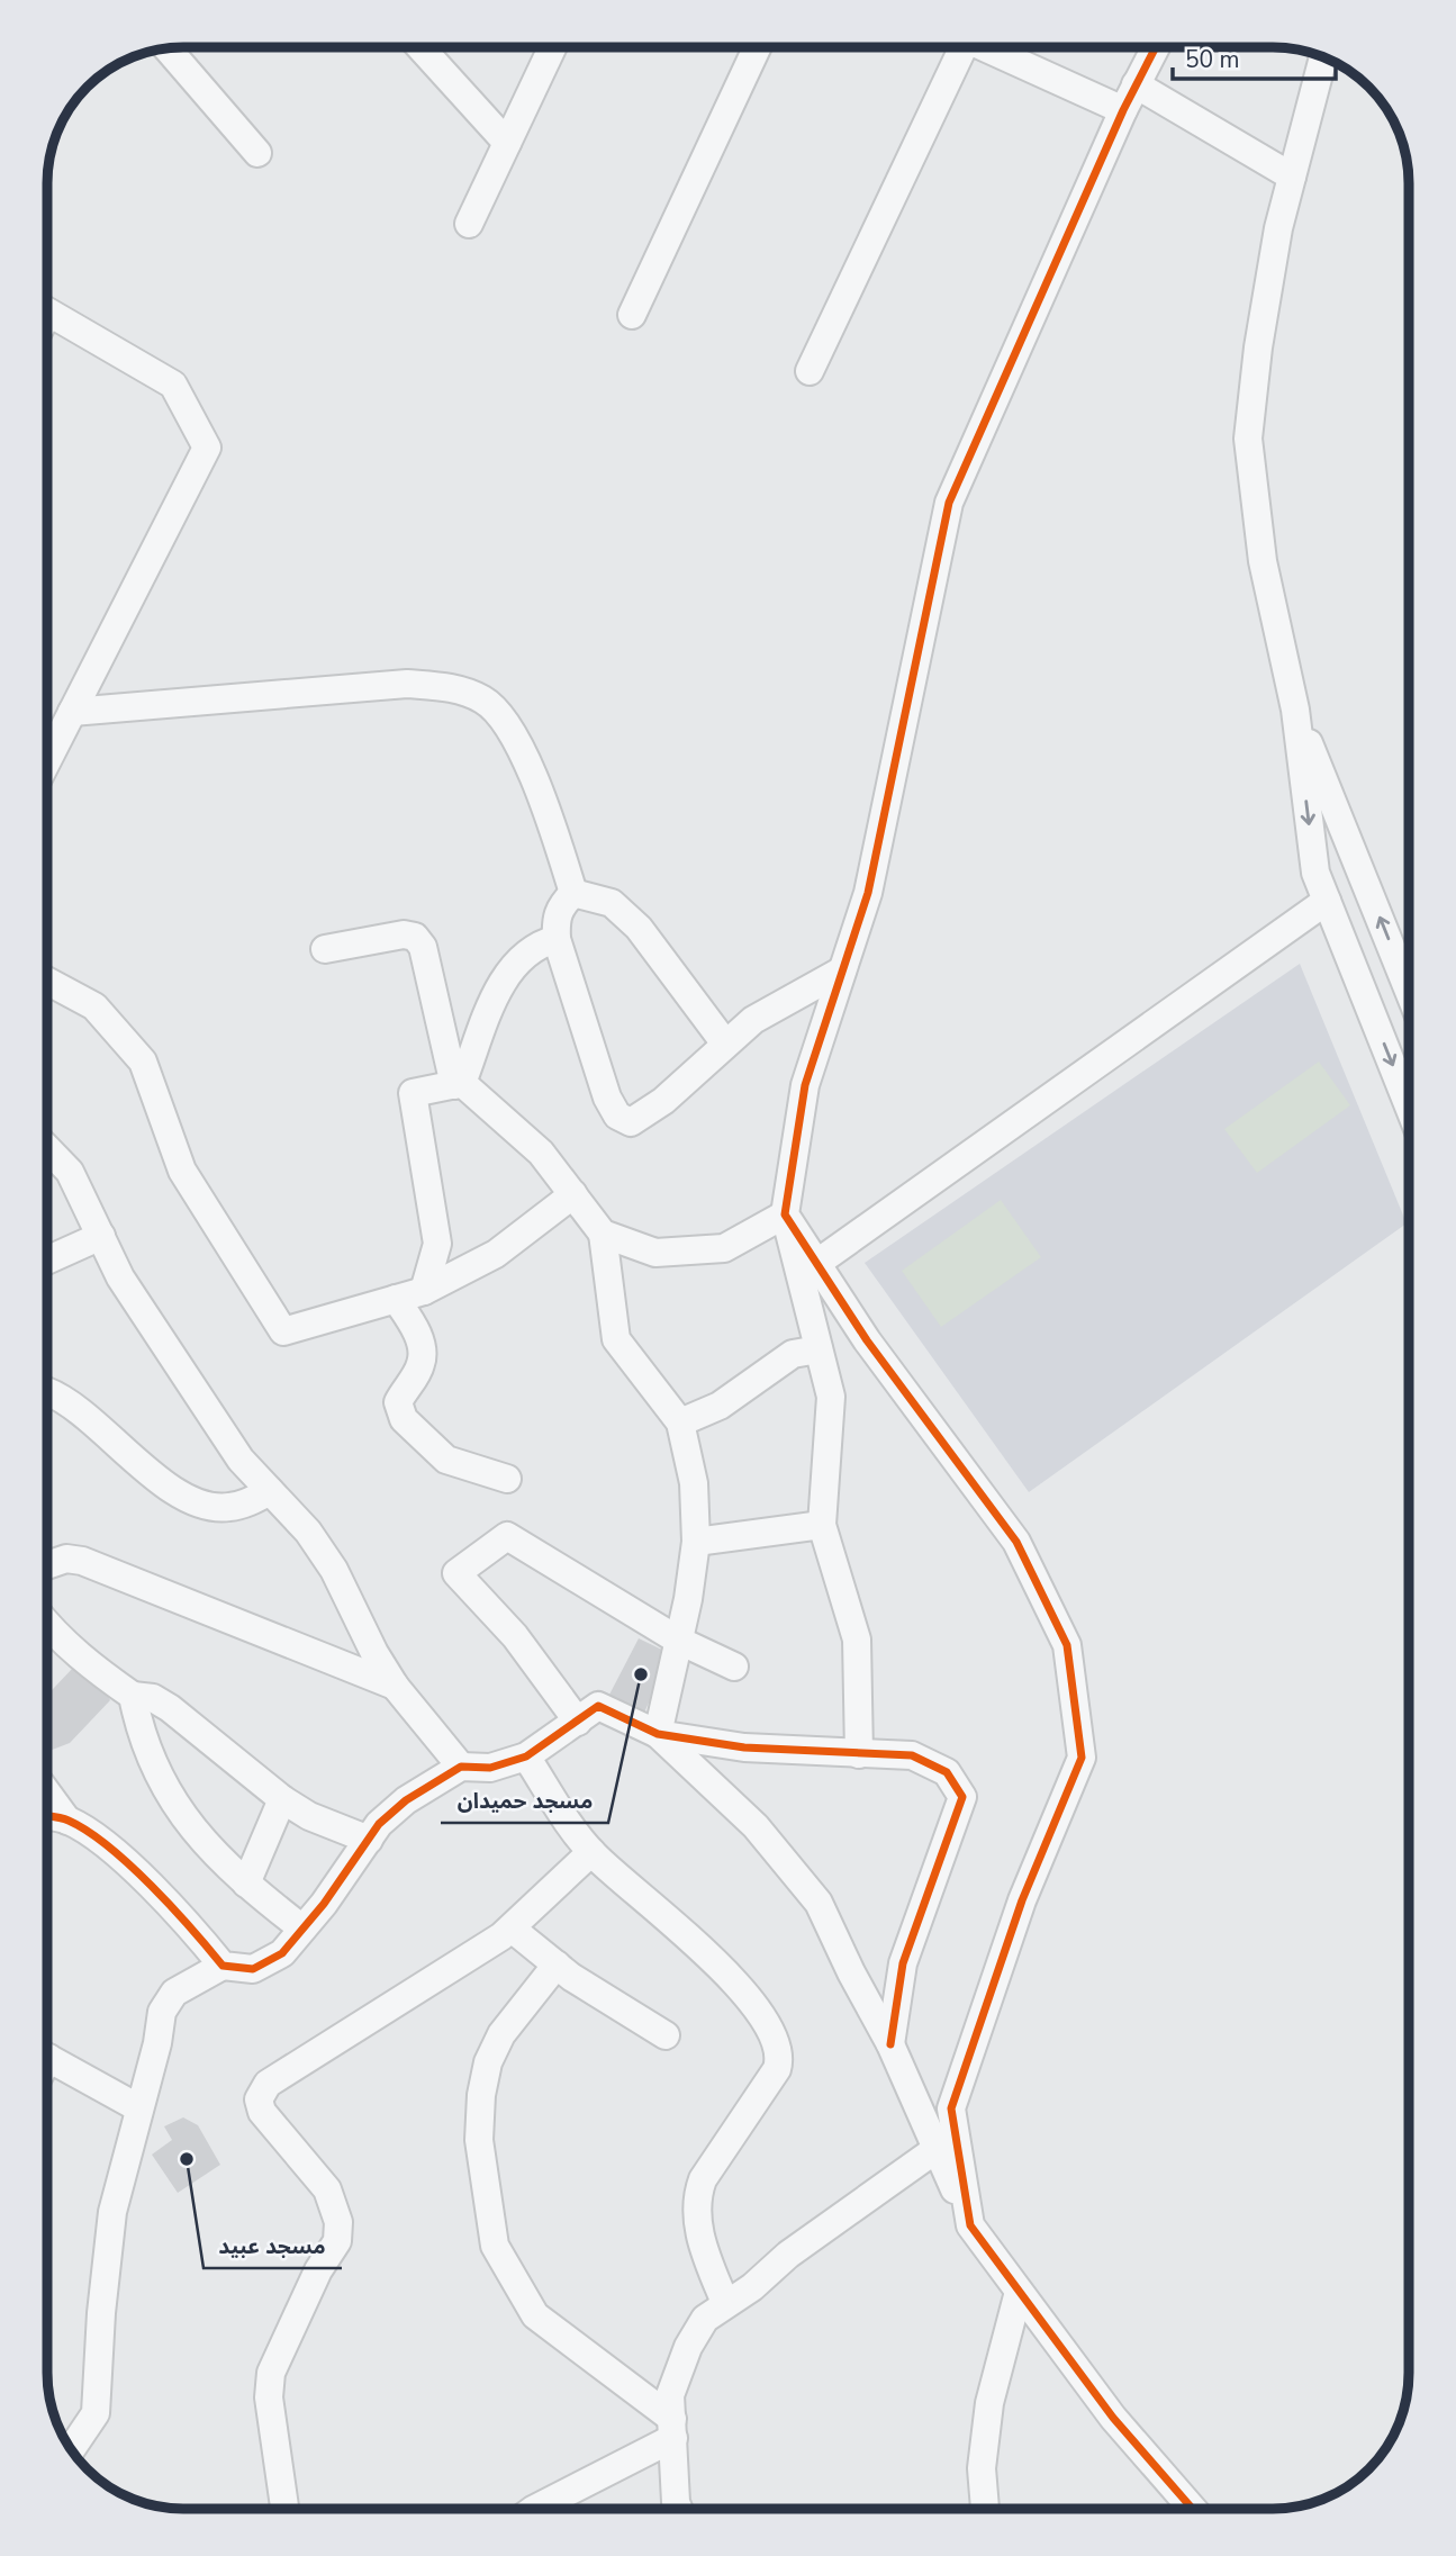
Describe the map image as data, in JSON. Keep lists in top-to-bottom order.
{
  "places": ["مسجد حميدان", "مسجد عبيد"],
  "scale_bar": "50 m"
}
